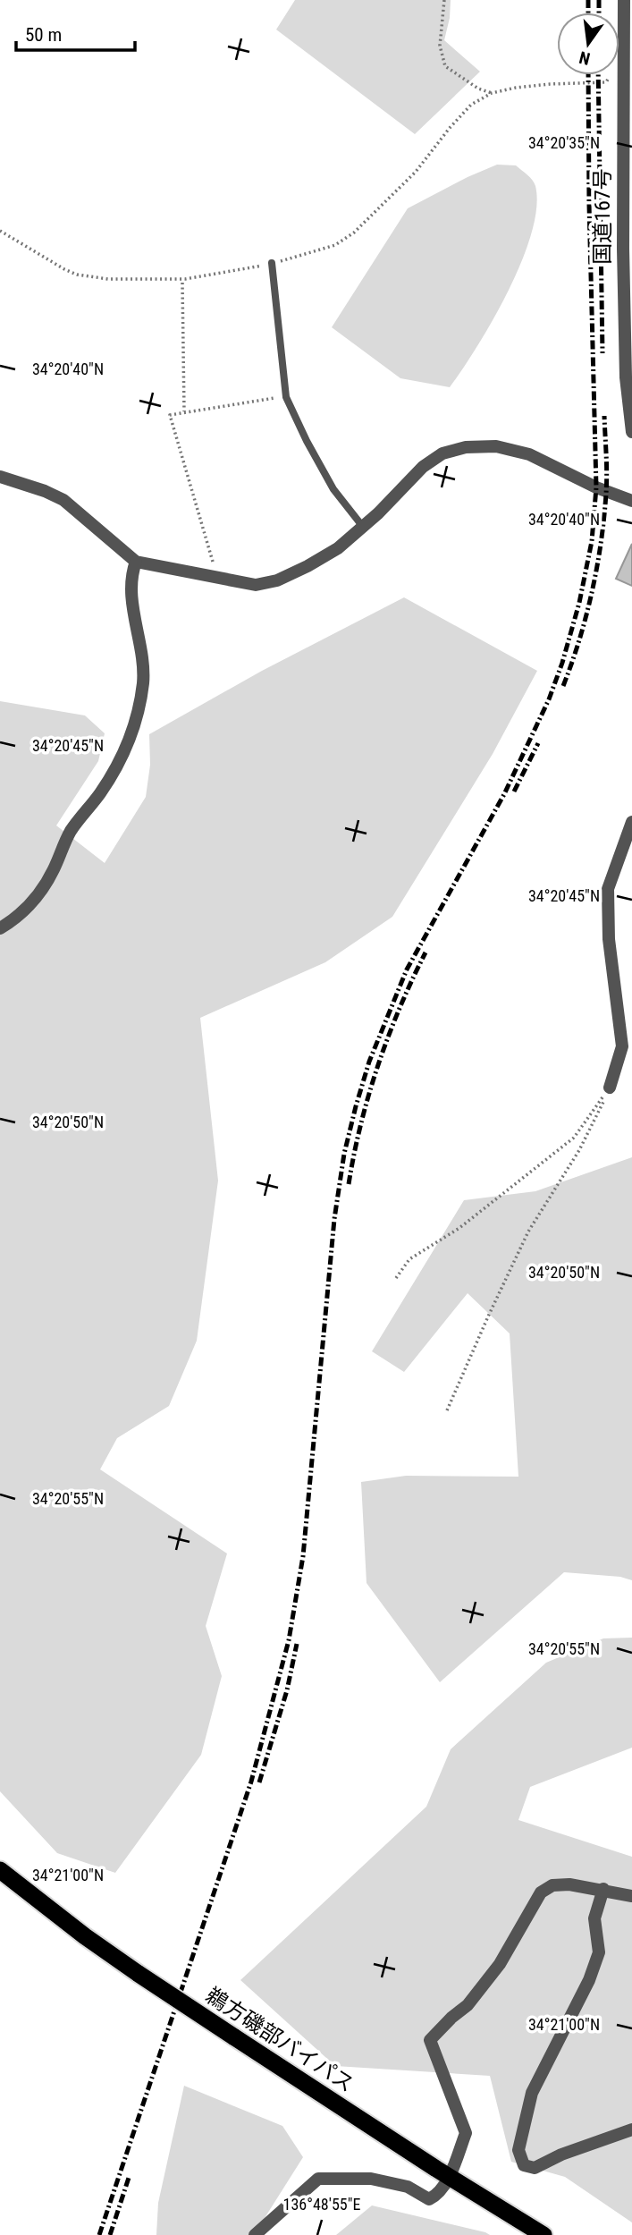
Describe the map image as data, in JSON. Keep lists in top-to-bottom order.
{
  "streets": {
    "highway": ["鵜方磯部バイパス"],
    "street": ["国道167号"]
  },
  "scale_bar": "50 m",
  "north": "bottom",
  "coordinates": [
    "34°20'35\"N",
    "34°20'40\"N",
    "34°20'45\"N",
    "34°20'50\"N",
    "34°20'55\"N",
    "34°21'00\"N",
    "136°48'55\"E"
  ]
}
